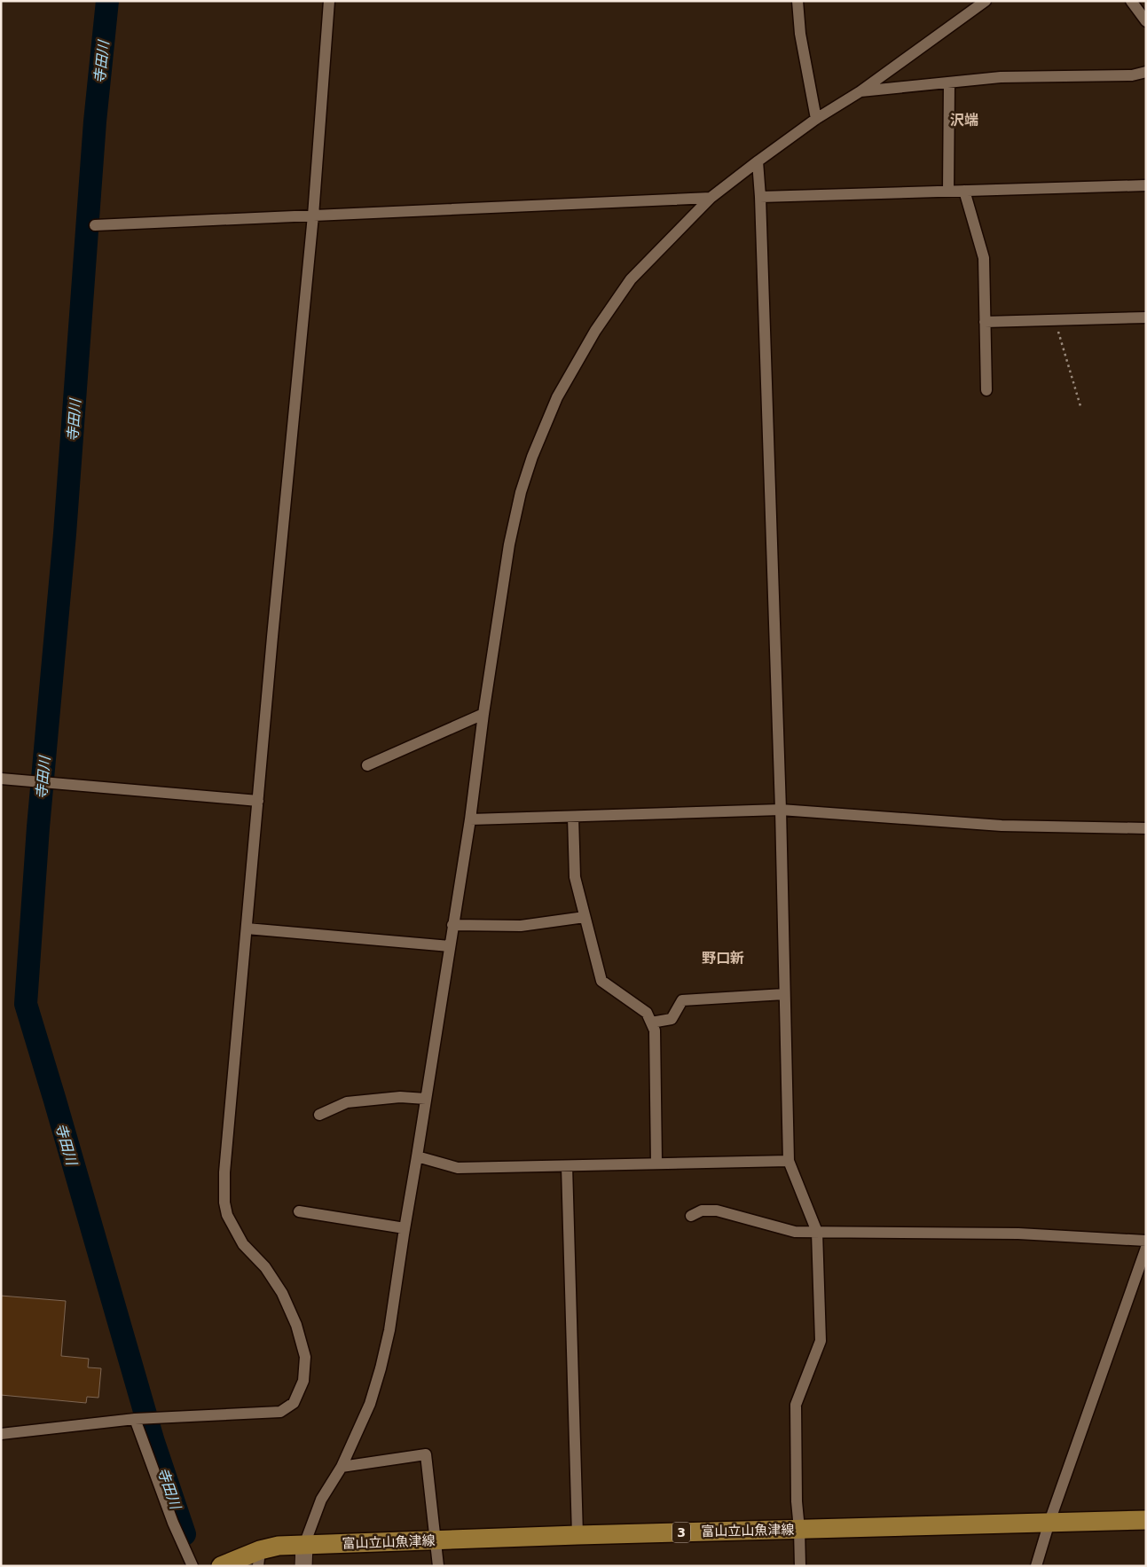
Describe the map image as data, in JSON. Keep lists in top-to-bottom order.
{
  "streets": {
    "main road": ["富山立山魚津線", "3"]
  },
  "districts": ["沢端", "野口新"],
  "water": ["寺田川"]
}
